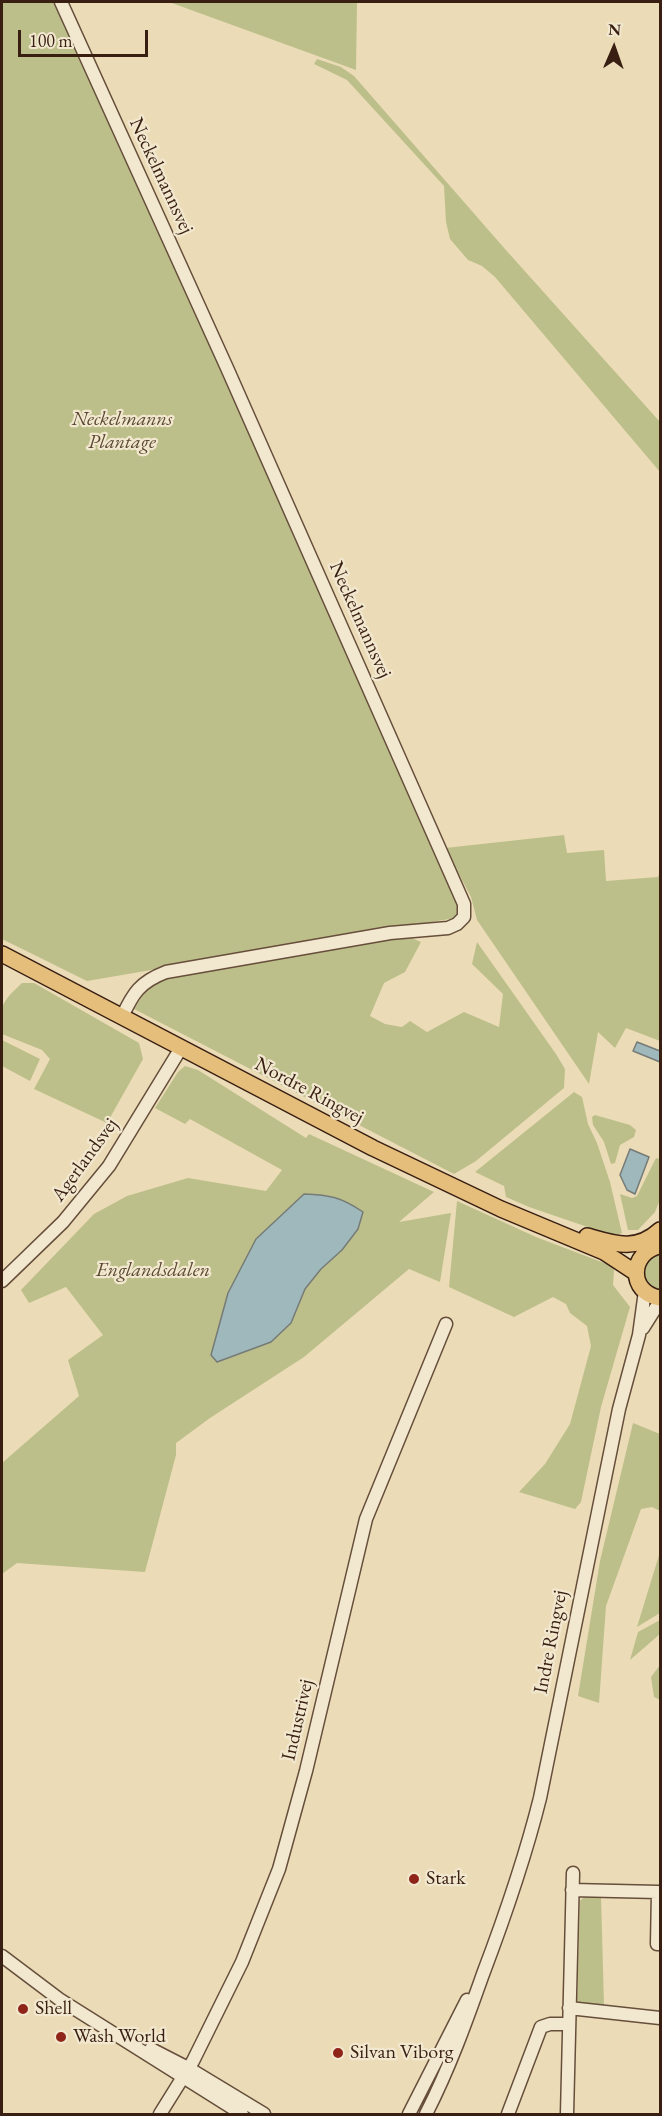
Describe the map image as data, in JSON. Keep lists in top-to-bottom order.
{
  "streets": {
    "main road": ["Nordre Ringvej"],
    "street": [
      "Neckelmannsvej",
      "Agerlandsvej",
      "Indre Ringvej",
      "Industrivej"
    ]
  },
  "crossings": [
    ["Neckelmannsvej", "Nordre Ringvej"],
    ["Nordre Ringvej", "Agerlandsvej"]
  ],
  "parks": ["Neckelmanns Plantage", "Englandsdalen"],
  "places": [
    "Stark",
    "Shell",
    "Wash World",
    "Silvan Viborg"
  ],
  "scale_bar": "100 m",
  "north": "top"
}
